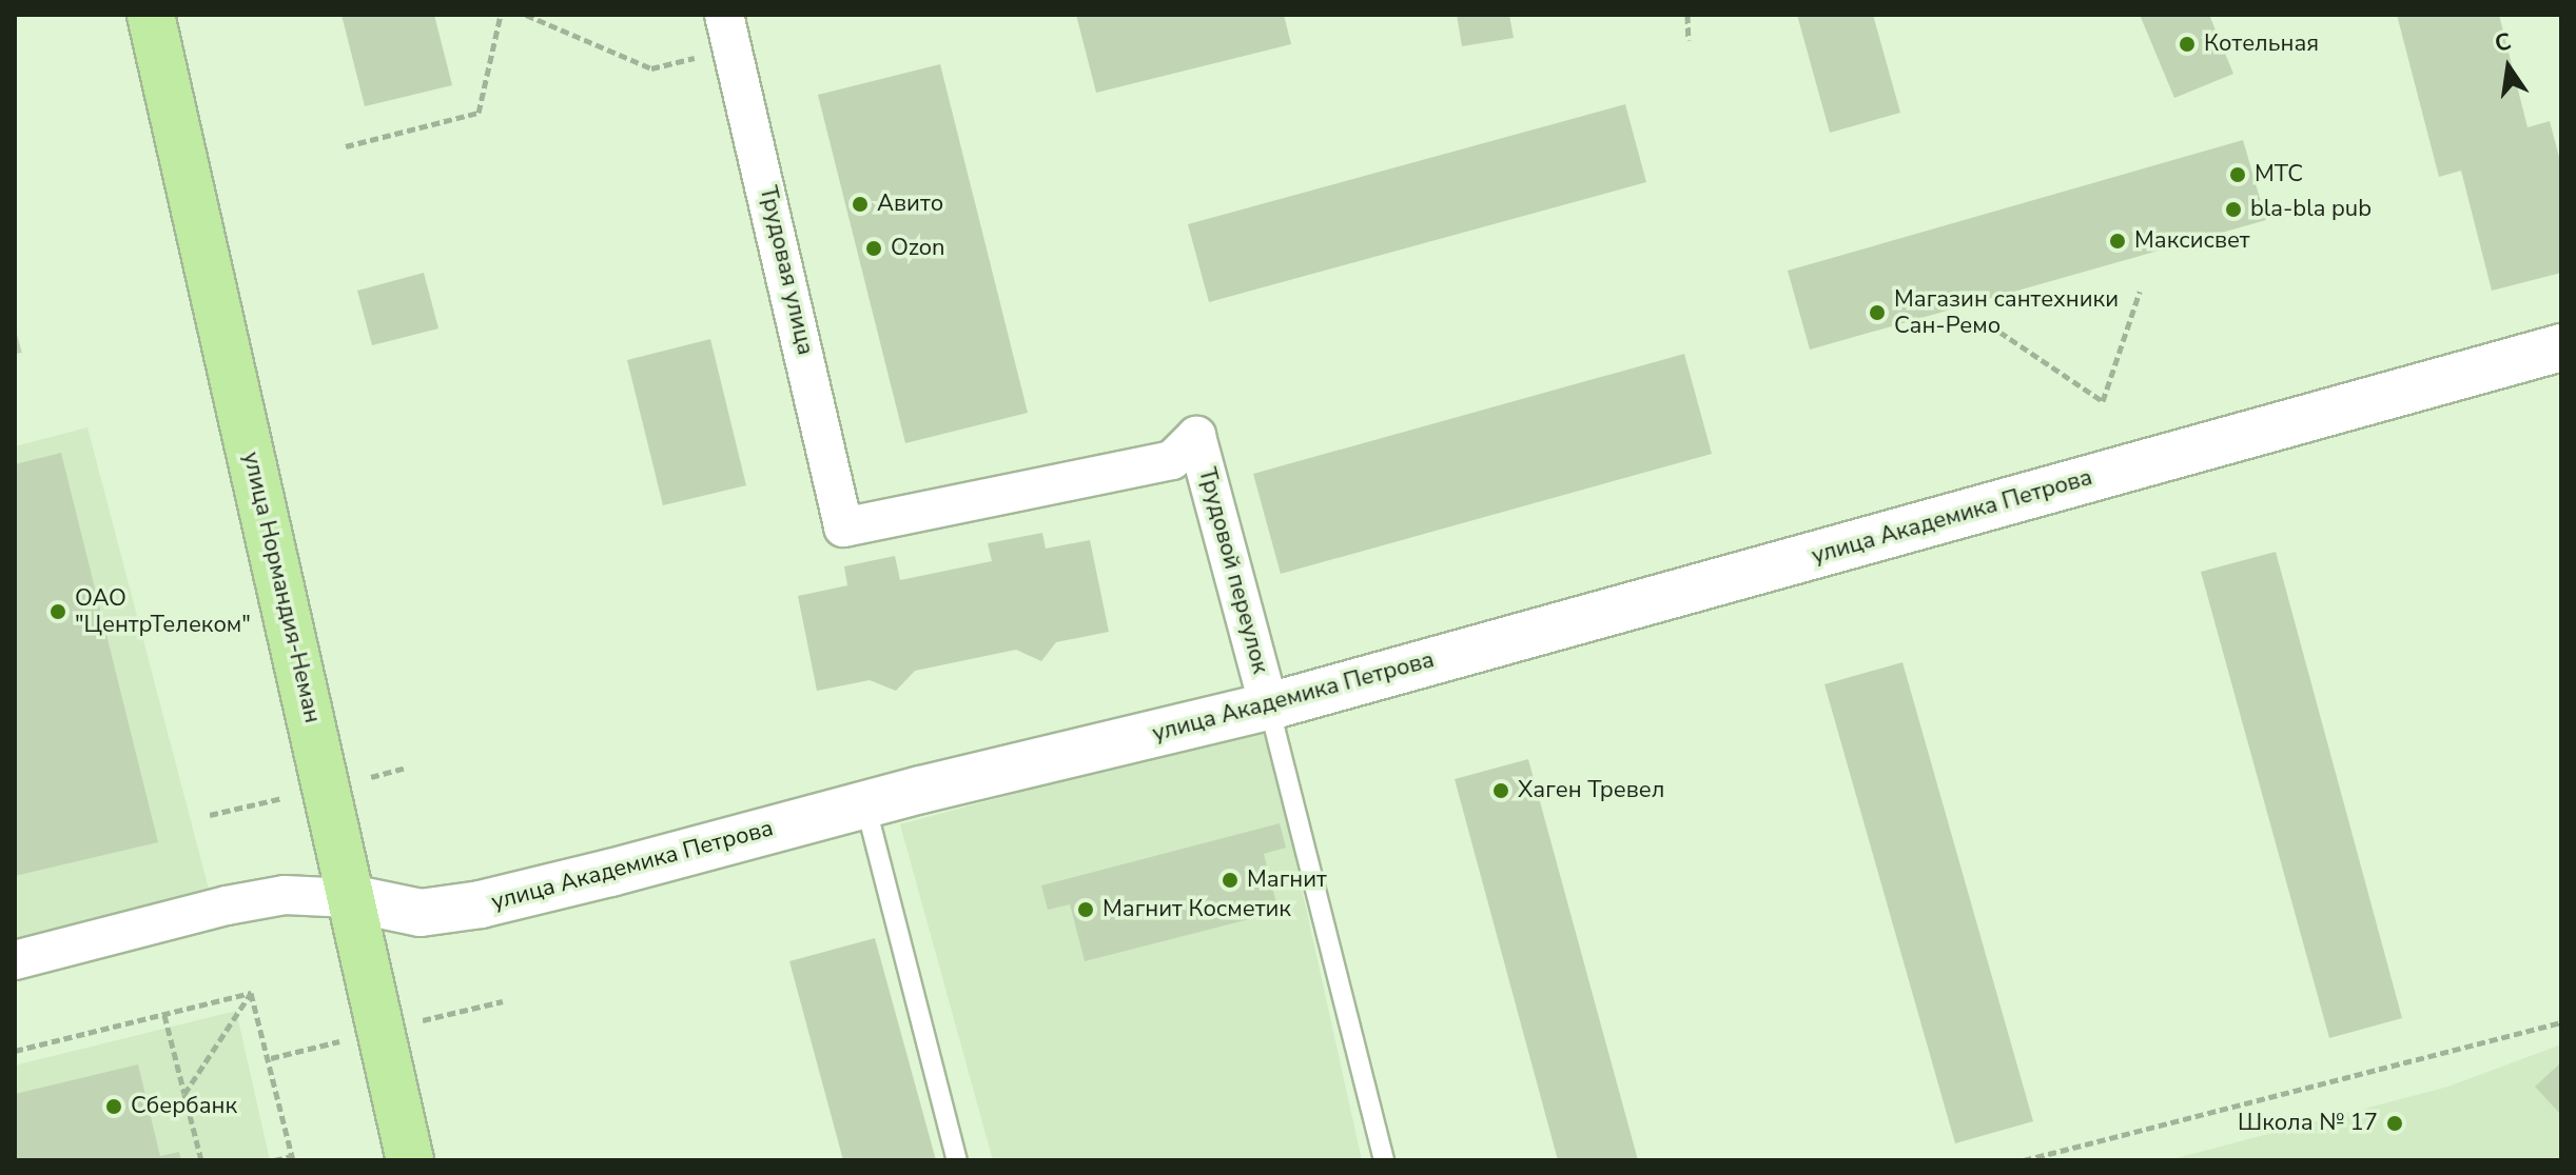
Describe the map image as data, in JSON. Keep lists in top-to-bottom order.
{
  "streets": {
    "main road": ["улица Нормандия-Неман"],
    "street": ["Трудовая улица", "улица Академика Петрова", "Трудовой переулок"]
  },
  "crossings": [
    ["Трудовая улица", "Трудовой переулок"],
    ["улица Академика Петрова", "Трудовой переулок"],
    ["улица Академика Петрова", "улица Нормандия-Неман"]
  ],
  "places": [
    "Котельная",
    "МТС",
    "Авито",
    "bla-bla pub",
    "Максисвет",
    "Ozon",
    "Магазин сантехники Сан-Ремо",
    "ОАО \"ЦентрТелеком\"",
    "Хаген Тревел",
    "Магнит",
    "Магнит Косметик",
    "Сбербанк",
    "Школа № 17"
  ],
  "north": "top"
}
